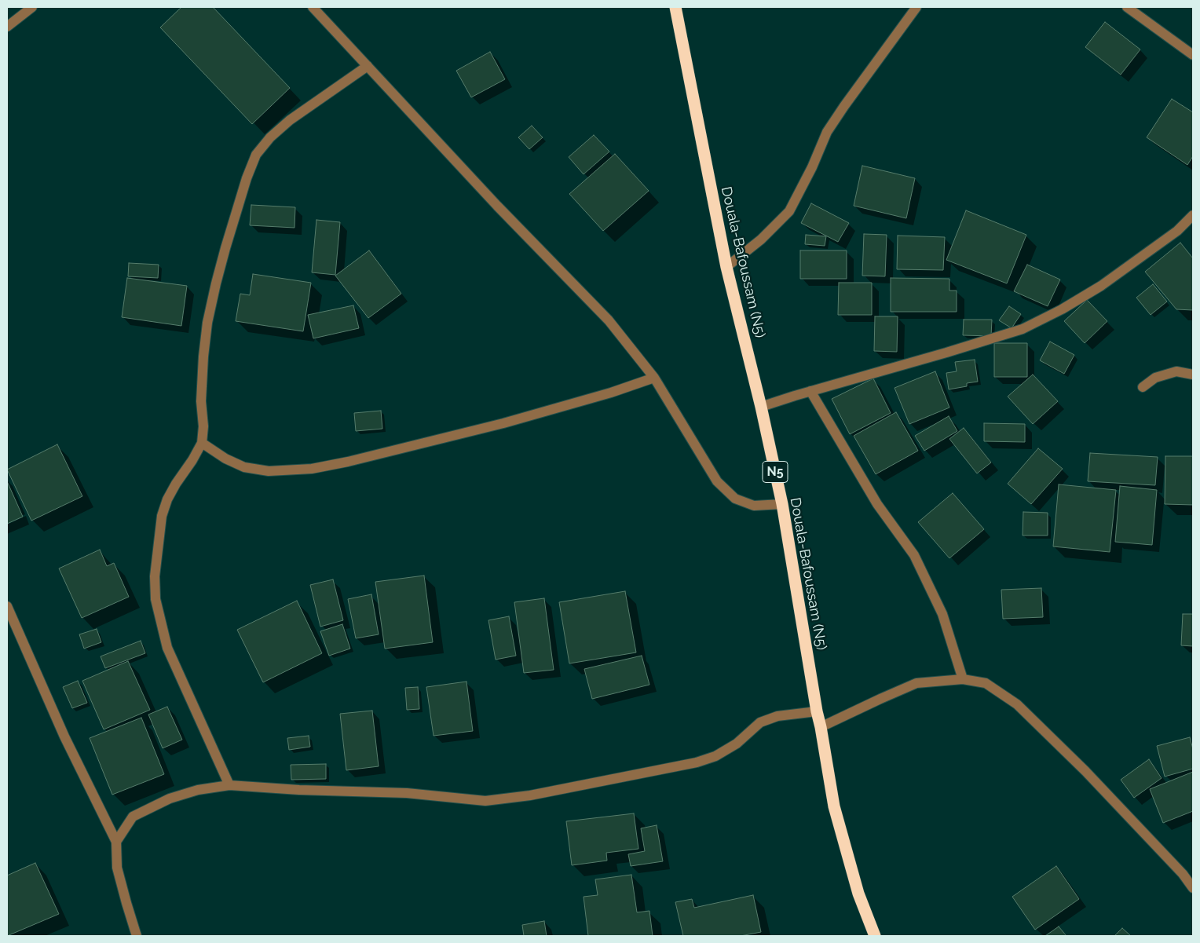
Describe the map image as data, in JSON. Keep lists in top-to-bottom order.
{
  "streets": {
    "highway": ["Douala-Bafoussam (N5)", "N5"]
  }
}
